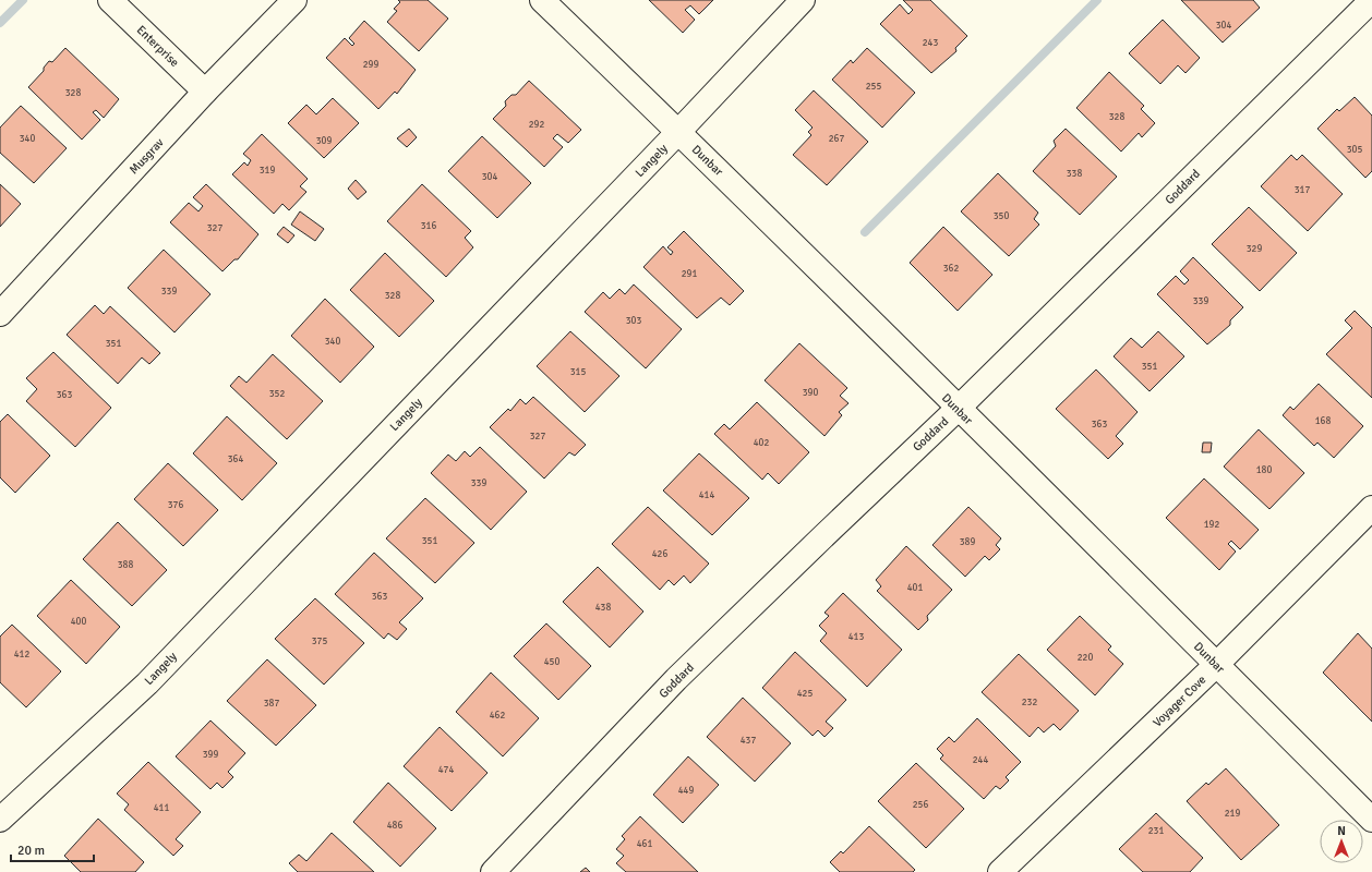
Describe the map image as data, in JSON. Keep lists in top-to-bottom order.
{
  "streets": {
    "street": [
      "Enterprise",
      "Musgrav",
      "Langely",
      "Dunbar",
      "Goddard",
      "Voyager Cove"
    ]
  },
  "crossings": [
    ["Enterprise", "Musgrav"],
    ["Langely", "Dunbar"],
    ["Dunbar", "Goddard"],
    ["Dunbar", "Voyager Cove"]
  ],
  "house_numbers": [
    "304",
    "243",
    "299",
    "255",
    "328",
    "328",
    "292",
    "340",
    "267",
    "309",
    "305",
    "319",
    "338",
    "304",
    "317",
    "350",
    "316",
    "327",
    "329",
    "362",
    "291",
    "339",
    "328",
    "339",
    "303",
    "340",
    "351",
    "351",
    "315",
    "390",
    "352",
    "363",
    "168",
    "363",
    "327",
    "402",
    "364",
    "180",
    "339",
    "414",
    "376",
    "192",
    "351",
    "389",
    "426",
    "388",
    "401",
    "363",
    "438",
    "400",
    "413",
    "375",
    "412",
    "220",
    "450",
    "425",
    "232",
    "387",
    "462",
    "437",
    "399",
    "244",
    "474",
    "449",
    "256",
    "411",
    "219",
    "486",
    "231",
    "461"
  ],
  "scale_bar": "20 m",
  "north": "top"
}
